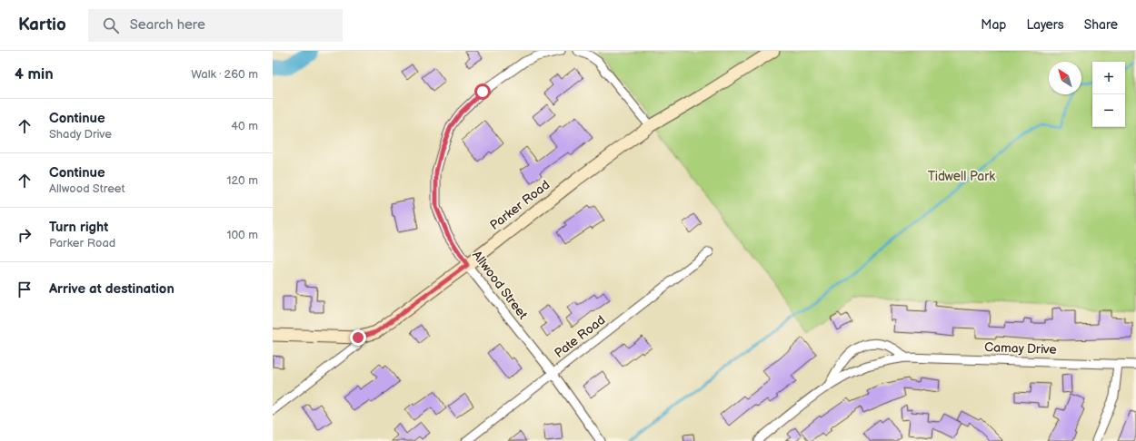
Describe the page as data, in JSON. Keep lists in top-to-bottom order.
{
  "streets": {
    "main road": ["Parker Road"],
    "street": ["Allwood Street", "Pate Road", "Camay Drive"]
  },
  "crossings": [
    ["Parker Road", "Allwood Street"],
    ["Allwood Street", "Pate Road"]
  ],
  "parks": ["Tidwell Park"],
  "north": "top left",
  "page": {
    "header": "Kartio",
    "search": "Search here",
    "nav": ["Map", "Layers", "Share"],
    "heading": ["4 min", "Walk · 260 m"],
    "map_buttons": ["+", "−"],
    "list": [
      ["Continue", "Shady Drive", "40 m"],
      ["Continue", "Allwood Street", "120 m"],
      ["Turn right", "Parker Road", "100 m"],
      "Arrive at destination"
    ]
  }
}
